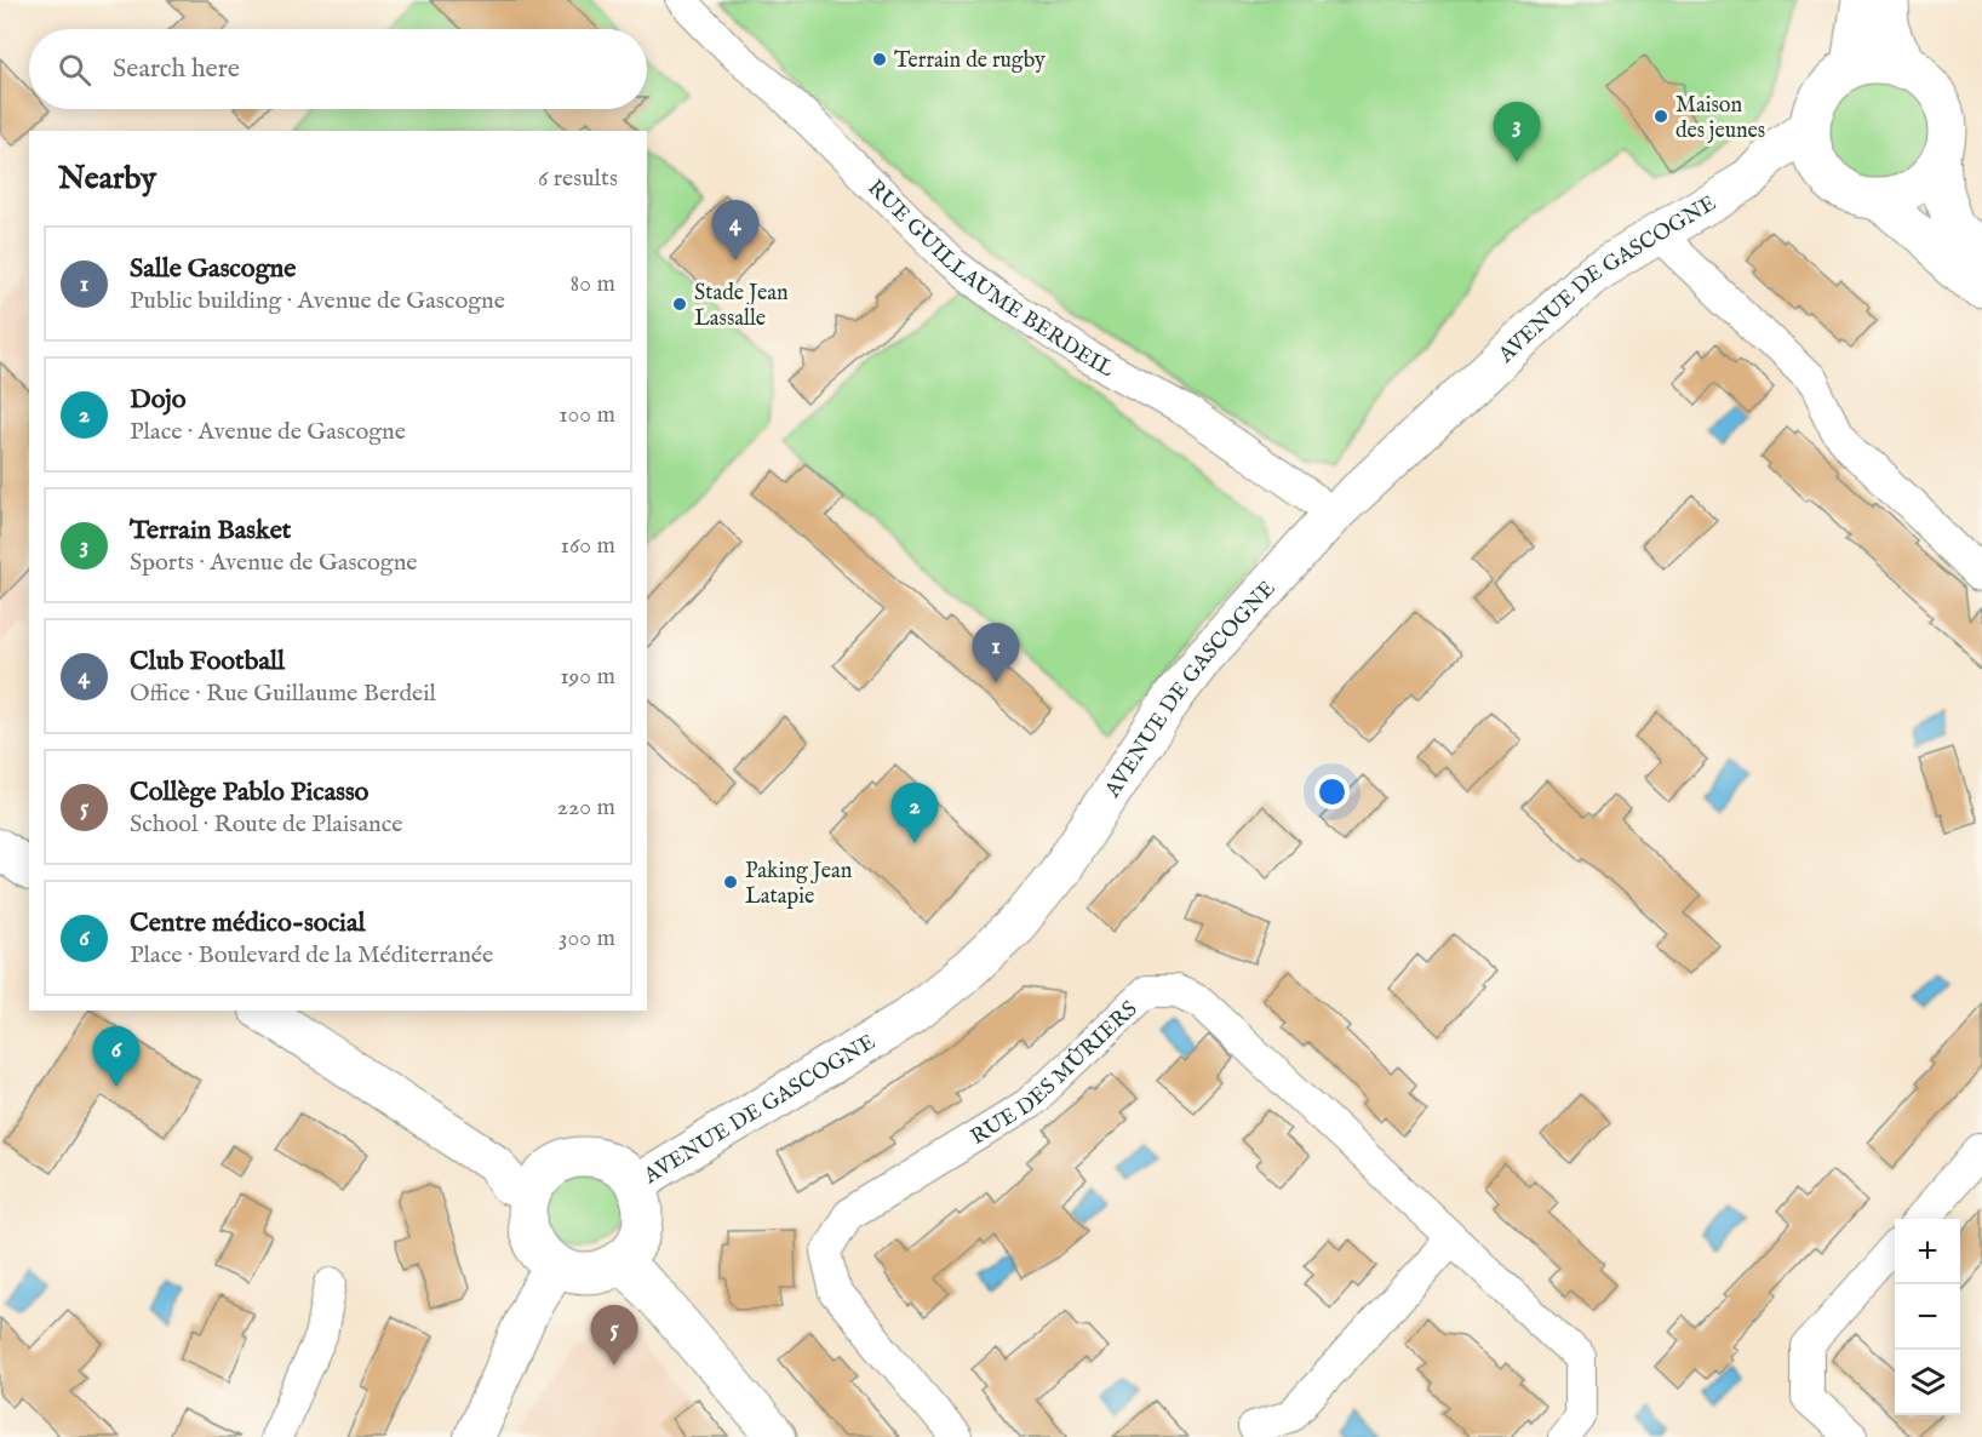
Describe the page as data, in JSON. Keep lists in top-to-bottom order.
{
  "streets": {
    "main road": ["AVENUE DE GASCOGNE"],
    "street": ["RUE GUILLAUME BERDEIL", "RUE DES MÛRIERS"]
  },
  "crossings": [
    ["RUE GUILLAUME BERDEIL", "AVENUE DE GASCOGNE"]
  ],
  "places": [
    "Terrain de rugby",
    "Maison des jeunes",
    "Stade Jean Lassalle",
    "Paking Jean Latapie"
  ],
  "page": {
    "search": "Search here",
    "pins": [
      "3",
      "4",
      "1",
      "2",
      "6",
      "5"
    ],
    "heading": ["Nearby", "6 results"],
    "list": [
      {
        "mark": "1",
        "name": "Salle Gascogne",
        "note": "Public building · Avenue de Gascogne",
        "value": "80 m"
      },
      {
        "mark": "2",
        "name": "Dojo",
        "note": "Place · Avenue de Gascogne",
        "value": "100 m"
      },
      {
        "mark": "3",
        "name": "Terrain Basket",
        "note": "Sports · Avenue de Gascogne",
        "value": "160 m"
      },
      {
        "mark": "4",
        "name": "Club Football",
        "note": "Office · Rue Guillaume Berdeil",
        "value": "190 m"
      },
      {
        "mark": "5",
        "name": "Collège Pablo Picasso",
        "note": "School · Route de Plaisance",
        "value": "220 m"
      },
      {
        "mark": "6",
        "name": "Centre médico-social",
        "note": "Place · Boulevard de la Méditerranée",
        "value": "300 m"
      }
    ],
    "map_buttons": ["+", "−"]
  }
}
